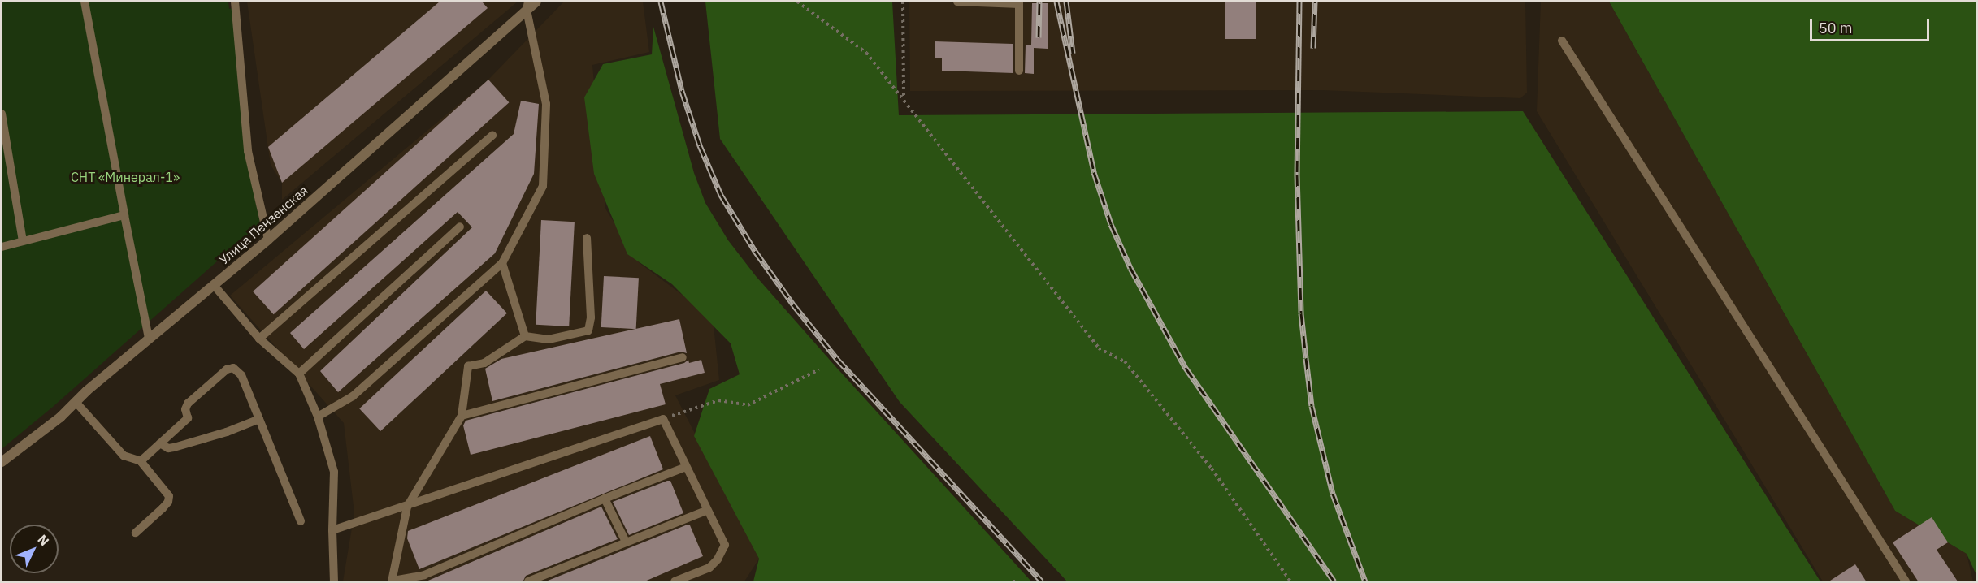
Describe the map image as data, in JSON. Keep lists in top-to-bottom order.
{
  "streets": {
    "street": ["Улица Пензенская"]
  },
  "parks": ["СНТ «Минерал-1»"],
  "scale_bar": "50 m",
  "north": "top right"
}
